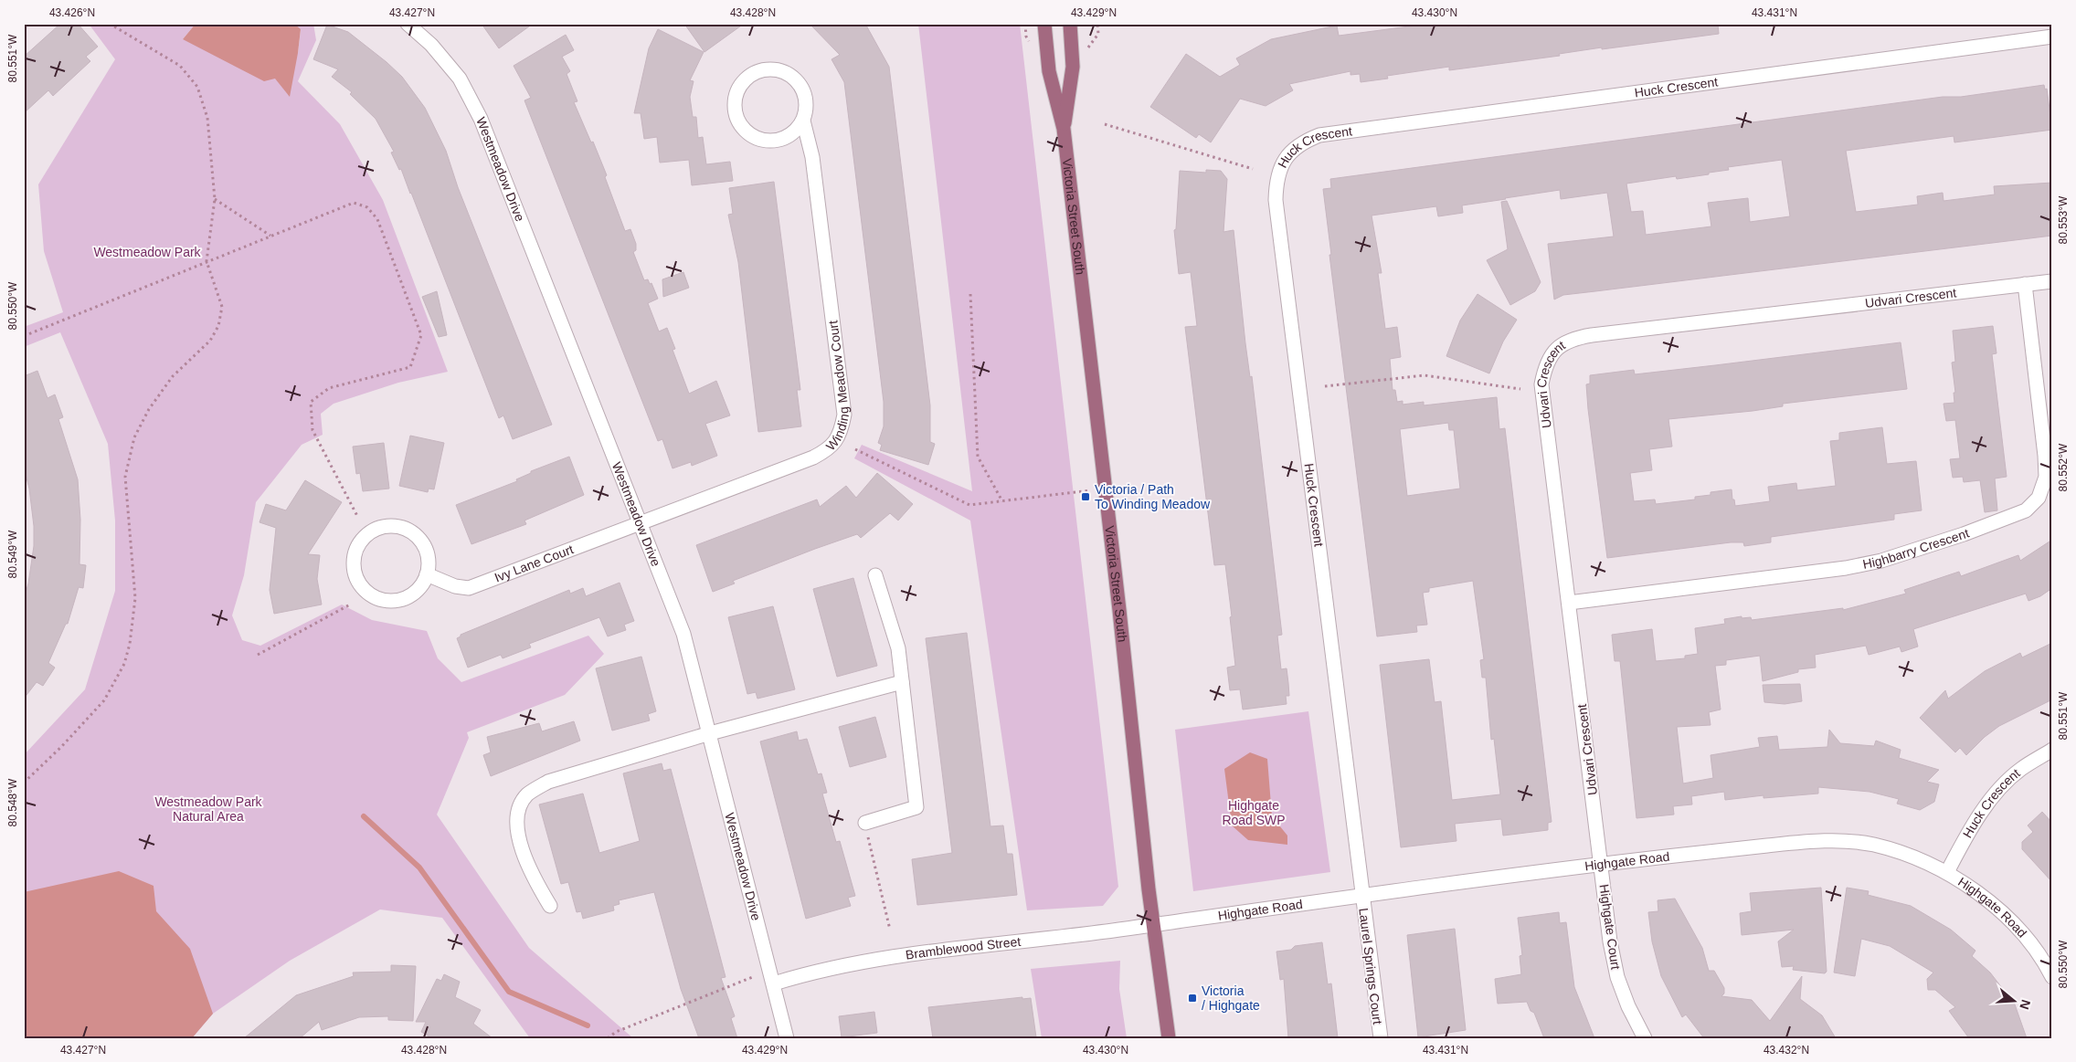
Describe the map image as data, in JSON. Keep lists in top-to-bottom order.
{
  "streets": {
    "main road": ["Victoria Street South"],
    "street": [
      "Huck Crescent",
      "Westmeadow Drive",
      "Udvari Crescent",
      "Winding Meadow Court",
      "Highbarry Crescent",
      "Ivy Lane Court",
      "Highgate Road",
      "Highgate Court",
      "Bramblewood Street",
      "Laurel Springs Court"
    ]
  },
  "crossings": [
    ["Huck Crescent", "Highgate Road"],
    ["Huck Crescent", "Laurel Springs Court"],
    ["Westmeadow Drive", "Winding Meadow Court"],
    ["Westmeadow Drive", "Ivy Lane Court"],
    ["Westmeadow Drive", "Bramblewood Street"],
    ["Victoria Street South", "Highgate Road"],
    ["Victoria Street South", "Bramblewood Street"],
    ["Udvari Crescent", "Highbarry Crescent"],
    ["Udvari Crescent", "Highgate Road"],
    ["Udvari Crescent", "Highgate Court"],
    ["Winding Meadow Court", "Ivy Lane Court"],
    ["Highgate Road", "Highgate Court"],
    ["Highgate Road", "Bramblewood Street"],
    ["Highgate Road", "Laurel Springs Court"]
  ],
  "parks": ["Westmeadow Park", "Westmeadow Park Natural Area", "Highgate Road SWP"],
  "places": {
    "transit": ["Victoria / Path To Winding Meadow", "Victoria / Highgate"]
  },
  "north": "right",
  "coordinates": [
    "43.426°N",
    "43.427°N",
    "43.428°N",
    "43.429°N",
    "43.430°N",
    "43.431°N",
    "80.551°W",
    "80.553°W",
    "80.550°W",
    "80.552°W",
    "80.549°W",
    "80.548°W",
    "43.432°N"
  ]
}
